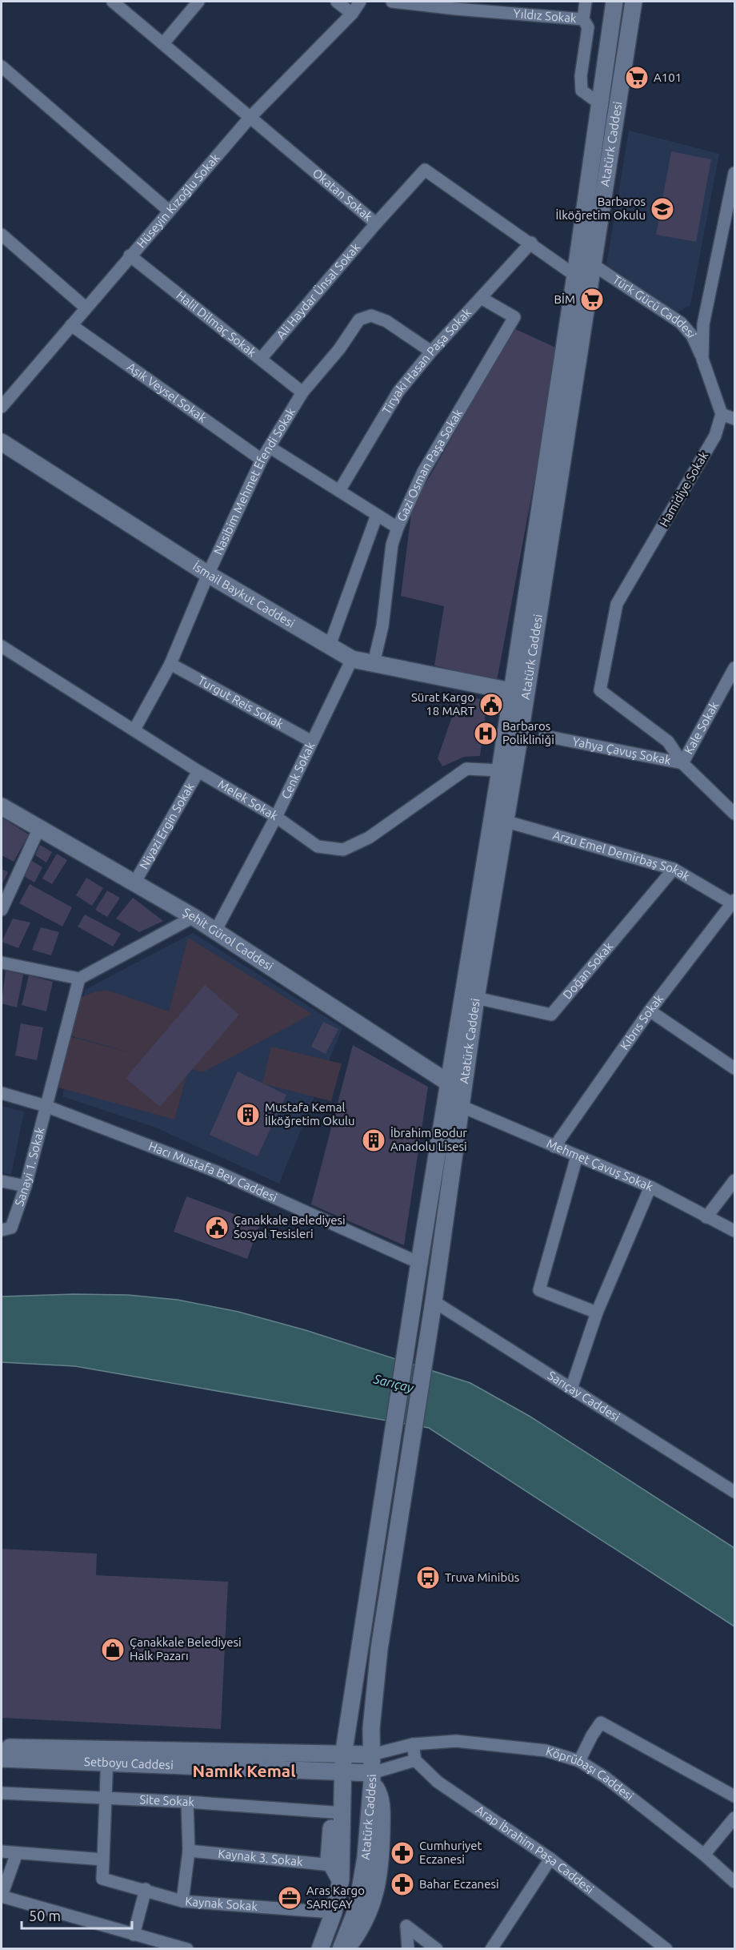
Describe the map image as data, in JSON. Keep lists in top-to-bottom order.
{
  "streets": {
    "main road": [
      "Atatürk Caddesi",
      "İsmail Baykut Caddesi",
      "Şehit Gürol Caddesi",
      "Setboyu Caddesi"
    ],
    "street": [
      "Yıldız Sokak",
      "Okatan Sokak",
      "Hüseyin Kızoğlu Sokak",
      "Ali Haydar Ünsal Sokak",
      "Türk Gücü Caddesi",
      "Halil Dilmaç Sokak",
      "Tiryaki Hasan Paşa Sokak",
      "Aşık Veysel Sokak",
      "Gazi Osman Paşa Sokak",
      "Nasibim Mehmet Efendi Sokak",
      "Hamidiye Sokak",
      "Turgut Reis Sokak",
      "Kale Sokak",
      "Yahya Çavuş Sokak",
      "Cenk Sokak",
      "Melek Sokak",
      "Niyazi Ergin Sokak",
      "Arzu Emel Demirbaş Sokak",
      "Doğan Sokak",
      "Kıbrıs Sokak",
      "Mehmet Çavuş Sokak",
      "Sanayi 1. Sokak",
      "Hacı Mustafa Bey Caddesi",
      "Sarıçay Caddesi",
      "Köprübaşı Caddesi",
      "Site Sokak",
      "Arap İbrahim Paşa Caddesi",
      "Kaynak 3. Sokak",
      "Kaynak Sokak"
    ]
  },
  "crossings": [
    ["Atatürk Caddesi", "Okatan Sokak"],
    ["Atatürk Caddesi", "Türk Gücü Caddesi"],
    ["Atatürk Caddesi", "İsmail Baykut Caddesi"],
    ["Atatürk Caddesi", "Melek Sokak"],
    ["Atatürk Caddesi", "Arzu Emel Demirbaş Sokak"],
    ["Atatürk Caddesi", "Şehit Gürol Caddesi"],
    ["Atatürk Caddesi", "Doğan Sokak"],
    ["Atatürk Caddesi", "Mehmet Çavuş Sokak"],
    ["Atatürk Caddesi", "Hacı Mustafa Bey Caddesi"],
    ["Atatürk Caddesi", "Sarıçay Caddesi"],
    ["Atatürk Caddesi", "Setboyu Caddesi"],
    ["Atatürk Caddesi", "Köprübaşı Caddesi"],
    ["Atatürk Caddesi", "Kaynak Sokak"],
    ["Okatan Sokak", "Hüseyin Kızoğlu Sokak"],
    ["Okatan Sokak", "Ali Haydar Ünsal Sokak"],
    ["Okatan Sokak", "Tiryaki Hasan Paşa Sokak"],
    ["Hüseyin Kızoğlu Sokak", "Halil Dilmaç Sokak"],
    ["Hüseyin Kızoğlu Sokak", "Aşık Veysel Sokak"],
    ["Ali Haydar Ünsal Sokak", "Halil Dilmaç Sokak"],
    ["Halil Dilmaç Sokak", "Nasibim Mehmet Efendi Sokak"],
    ["Tiryaki Hasan Paşa Sokak", "Gazi Osman Paşa Sokak"],
    ["Tiryaki Hasan Paşa Sokak", "Nasibim Mehmet Efendi Sokak"],
    ["Aşık Veysel Sokak", "Nasibim Mehmet Efendi Sokak"],
    ["Gazi Osman Paşa Sokak", "İsmail Baykut Caddesi"],
    ["Nasibim Mehmet Efendi Sokak", "İsmail Baykut Caddesi"],
    ["Nasibim Mehmet Efendi Sokak", "Turgut Reis Sokak"],
    ["Nasibim Mehmet Efendi Sokak", "Melek Sokak"],
    ["Hamidiye Sokak", "Kale Sokak"],
    ["Hamidiye Sokak", "Yahya Çavuş Sokak"],
    ["İsmail Baykut Caddesi", "Cenk Sokak"],
    ["Turgut Reis Sokak", "Cenk Sokak"],
    ["Kale Sokak", "Yahya Çavuş Sokak"],
    ["Cenk Sokak", "Melek Sokak"],
    ["Cenk Sokak", "Şehit Gürol Caddesi"],
    ["Melek Sokak", "Niyazi Ergin Sokak"],
    ["Niyazi Ergin Sokak", "Şehit Gürol Caddesi"],
    ["Arzu Emel Demirbaş Sokak", "Doğan Sokak"],
    ["Arzu Emel Demirbaş Sokak", "Kıbrıs Sokak"],
    ["Kıbrıs Sokak", "Mehmet Çavuş Sokak"],
    ["Sanayi 1. Sokak", "Hacı Mustafa Bey Caddesi"],
    ["Setboyu Caddesi", "Köprübaşı Caddesi"]
  ],
  "districts": ["Namık Kemal"],
  "water": ["Sarıçay"],
  "places": {
    "supermarket": ["A101", "BİM"],
    "school or university": ["Barbaros İlköğretim Okulu"],
    "public building": ["Sürat Kargo 18 MART", "Çanakkale Belediyesi Sosyal Tesisleri"],
    "hospital": ["Barbaros Polikliniği"],
    "building": ["Mustafa Kemal İlköğretim Okulu", "İbrahim Bodur Anadolu Lisesi"],
    "bus stop": ["Truva Minibüs"],
    "shop": ["Çanakkale Belediyesi Halk Pazarı"],
    "pharmacy": ["Cumhuriyet Eczanesi", "Bahar Eczanesi"],
    "office": ["Aras Kargo SARIÇAY"]
  },
  "scale_bar": "50 m"
}
